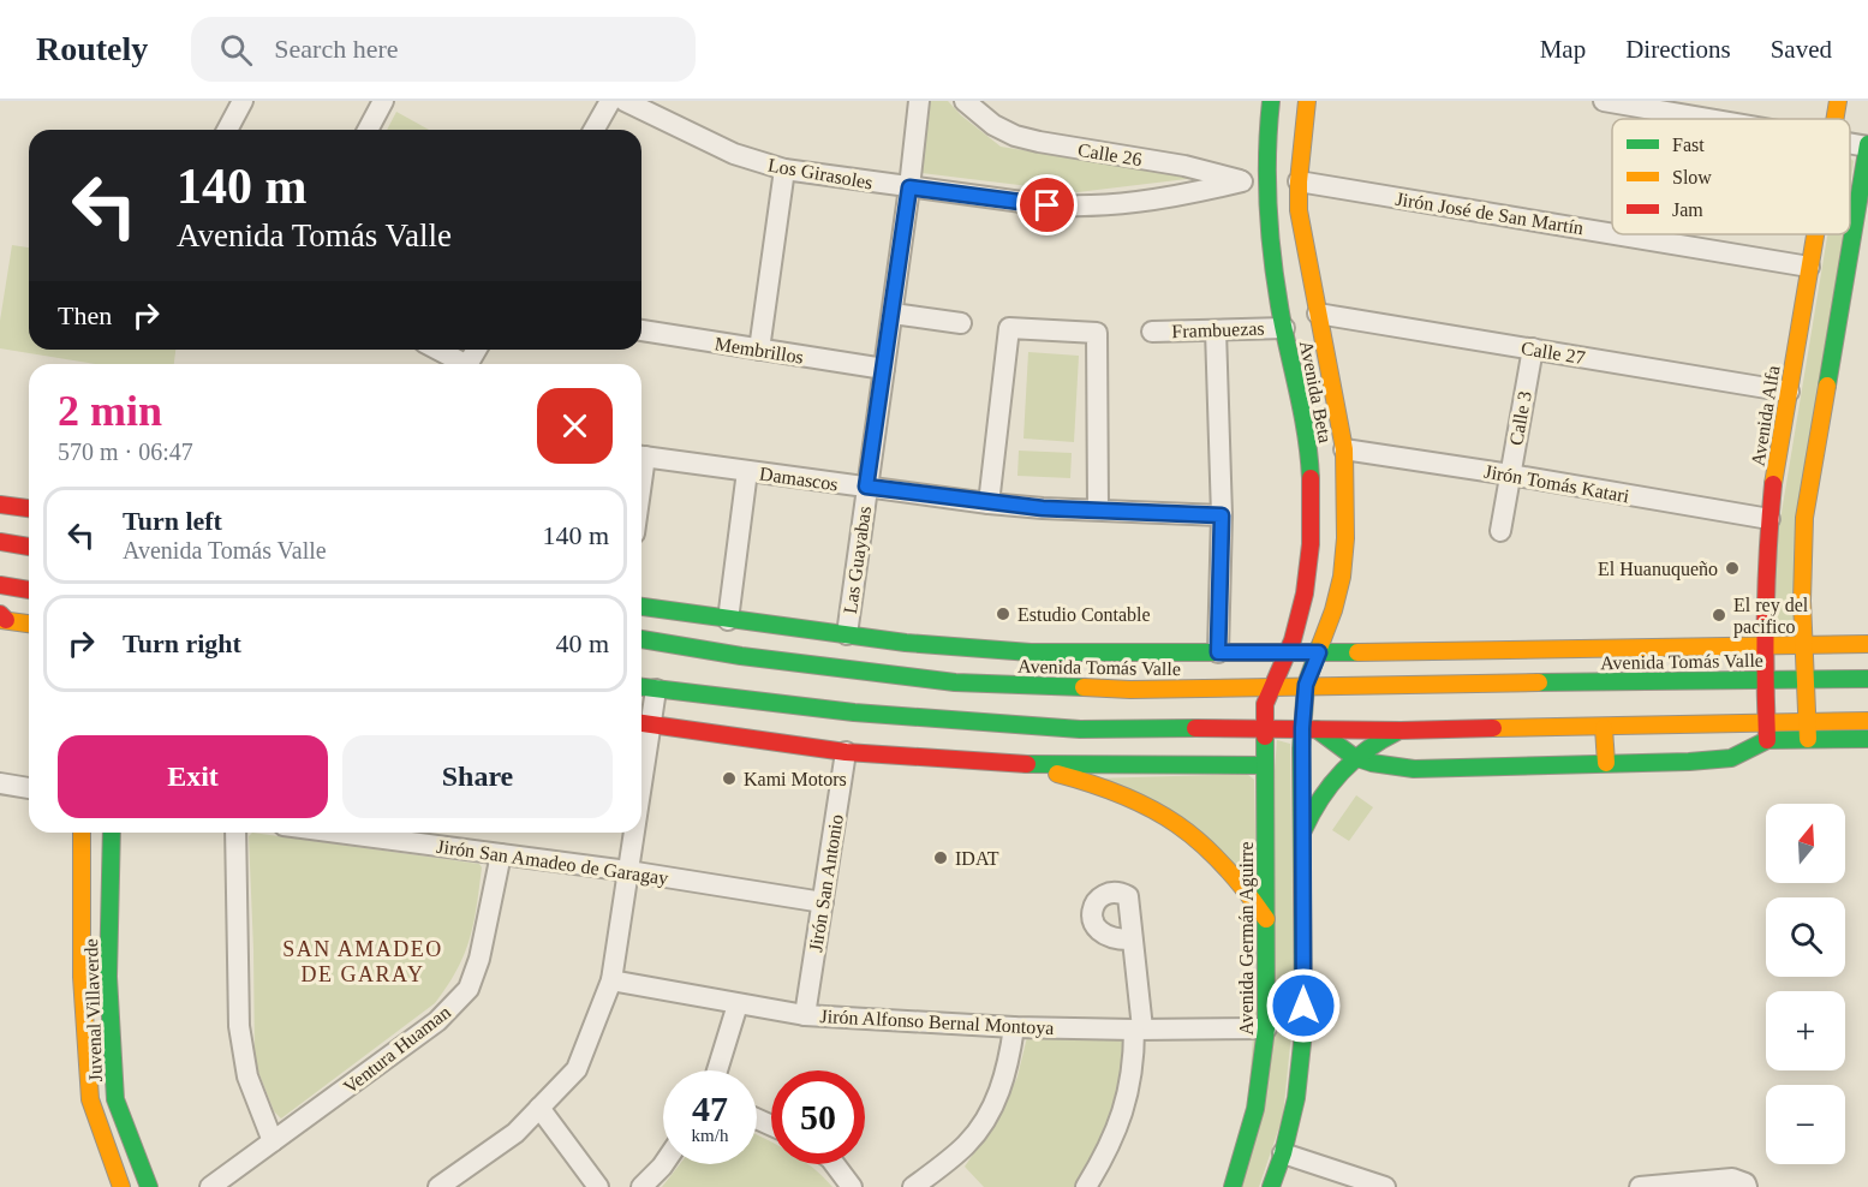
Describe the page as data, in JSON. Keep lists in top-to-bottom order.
{
  "streets": {
    "main road": [
      "Avenida Beta",
      "Avenida Alfa",
      "Avenida Tomás Valle",
      "Avenida Germán Aguirre",
      "Juvenal Villaverde"
    ],
    "street": [
      "Calle 26",
      "Los Girasoles",
      "Jirón José de San Martín",
      "Frambuezas",
      "Membrillos",
      "Calle 27",
      "Calle 3",
      "Damascos",
      "Jirón Tomás Katari",
      "Las Guayabas",
      "Jirón San Amadeo de Garagay",
      "Jirón San Antonio",
      "Jirón Alfonso Bernal Montoya",
      "Ventura Huaman"
    ]
  },
  "crossings": [
    ["Calle 26", "Los Girasoles"],
    ["Calle 26", "Avenida Beta"],
    ["Los Girasoles", "Las Guayabas"],
    ["Jirón José de San Martín", "Avenida Beta"],
    ["Jirón José de San Martín", "Avenida Alfa"],
    ["Frambuezas", "Avenida Beta"],
    ["Membrillos", "Las Guayabas"],
    ["Calle 27", "Avenida Beta"],
    ["Calle 27", "Avenida Alfa"],
    ["Calle 27", "Calle 3"],
    ["Avenida Beta", "Jirón Tomás Katari"],
    ["Avenida Beta", "Avenida Tomás Valle"],
    ["Avenida Beta", "Avenida Germán Aguirre"],
    ["Avenida Alfa", "Jirón Tomás Katari"],
    ["Avenida Alfa", "Avenida Tomás Valle"],
    ["Calle 3", "Jirón Tomás Katari"],
    ["Damascos", "Las Guayabas"],
    ["Las Guayabas", "Avenida Tomás Valle"],
    ["Avenida Tomás Valle", "Avenida Germán Aguirre"],
    ["Jirón San Amadeo de Garagay", "Jirón San Antonio"],
    ["Jirón San Amadeo de Garagay", "Ventura Huaman"],
    ["Jirón San Antonio", "Jirón Alfonso Bernal Montoya"],
    ["Avenida Germán Aguirre", "Jirón Alfonso Bernal Montoya"]
  ],
  "districts": ["SAN AMADEO DE GARAY"],
  "places": [
    "El Huanuqueño",
    "Estudio Contable",
    "El rey del pacifico",
    "Kami Motors",
    "IDAT"
  ],
  "legend": ["Fast", "Slow", "Jam"],
  "north": "top",
  "page": {
    "header": "Routely",
    "search": "Search here",
    "nav": ["Map", "Directions", "Saved"],
    "turn": ["140 m", "Avenida Tomás Valle"],
    "then": "Then",
    "heading": ["2 min", "570 m · 06:47"],
    "list": [
      {
        "name": "Turn left",
        "note": "Avenida Tomás Valle",
        "value": "140 m"
      },
      {
        "name": "Turn right",
        "value": "40 m"
      }
    ],
    "buttons": ["Exit", "Share"],
    "map_buttons": ["+", "−"],
    "speed": "47 km/h",
    "limit": "50"
  }
}
